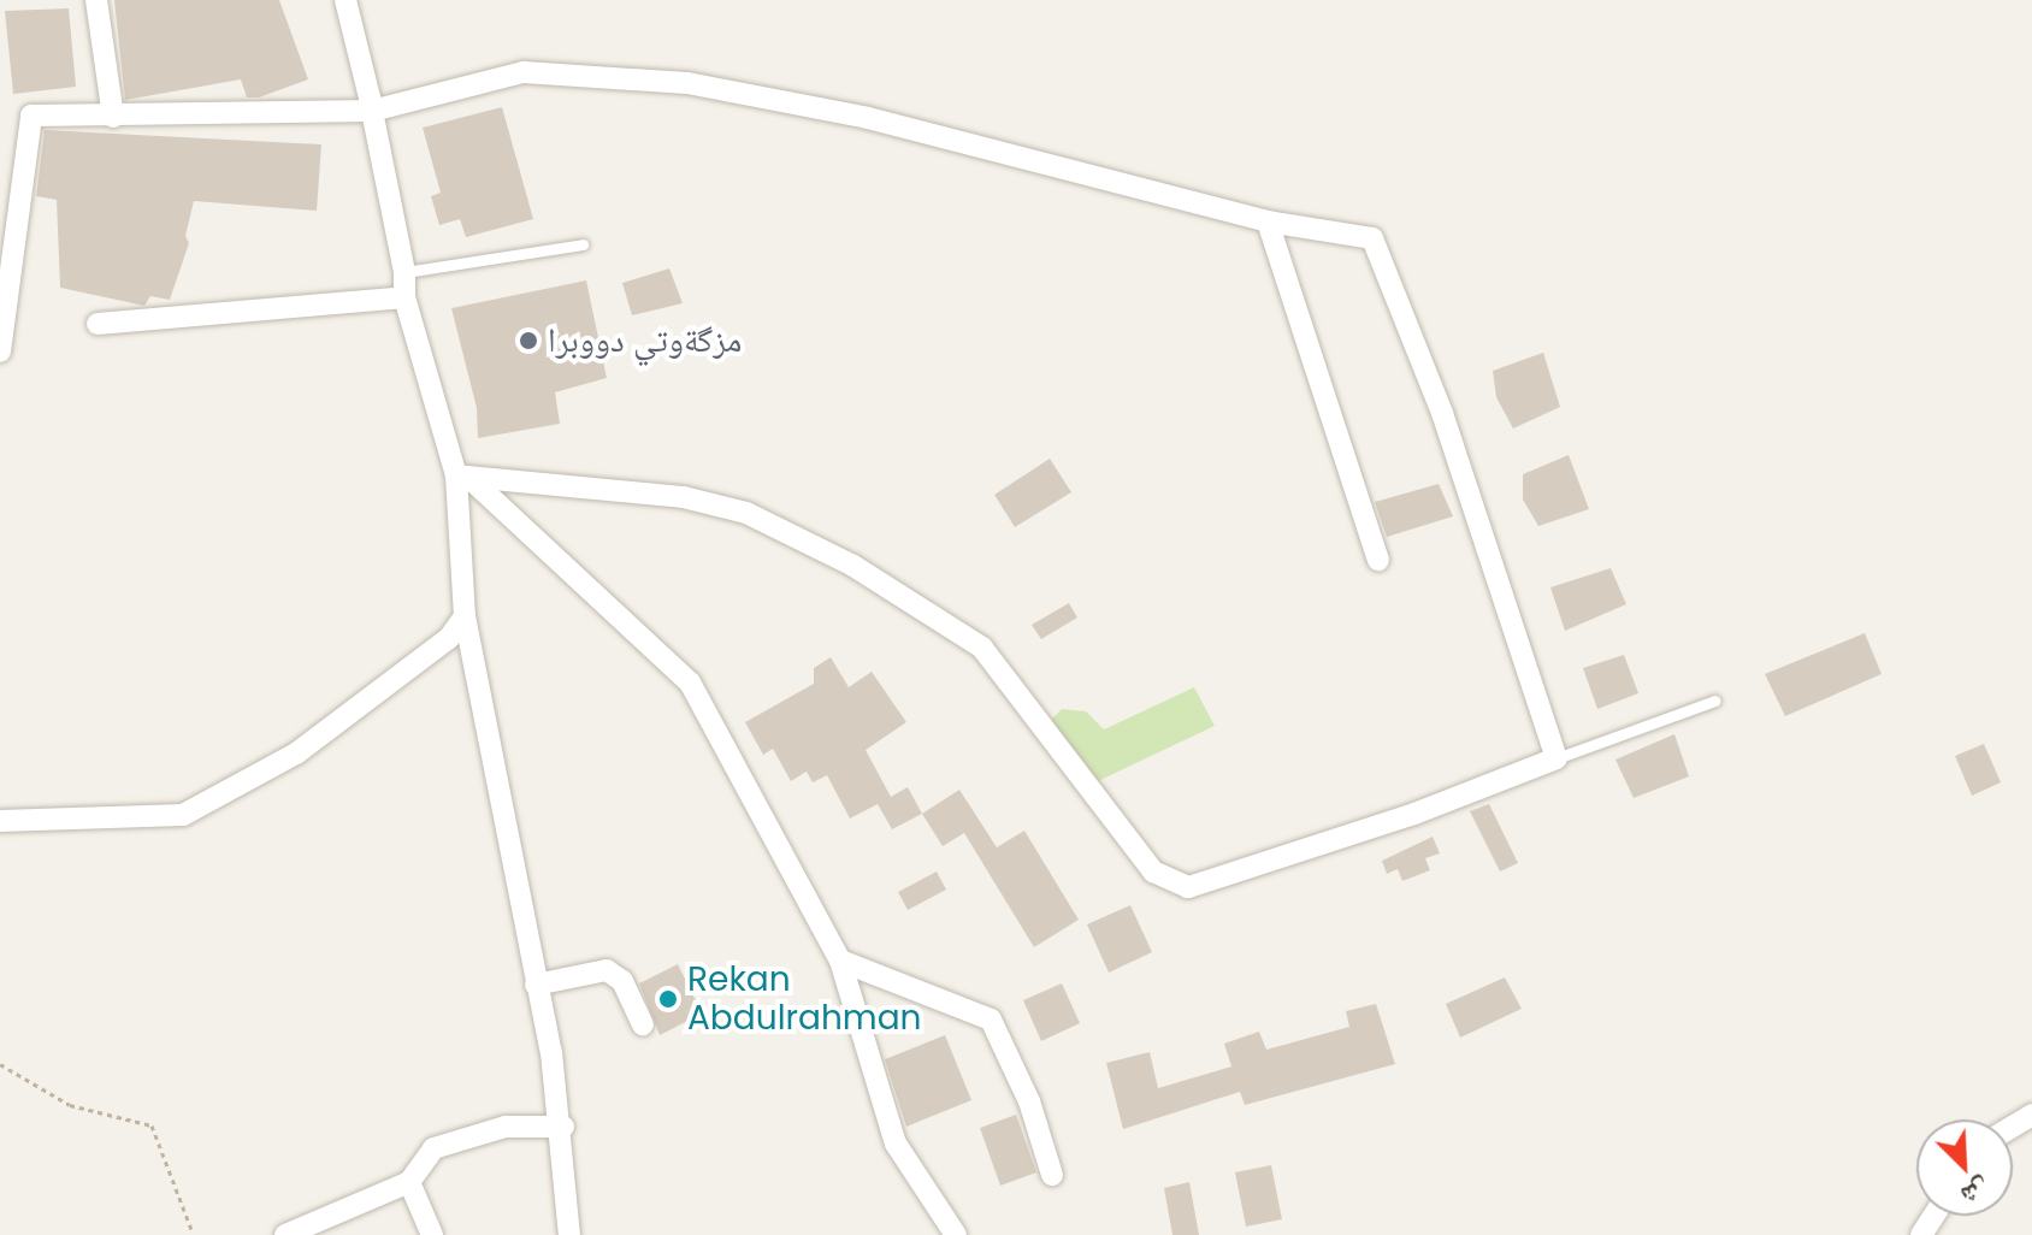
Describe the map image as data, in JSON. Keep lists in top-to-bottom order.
{
  "places": ["مزگةوتي دووبرا", "Rekan Abdulrahman"],
  "north": "bottom right"
}
